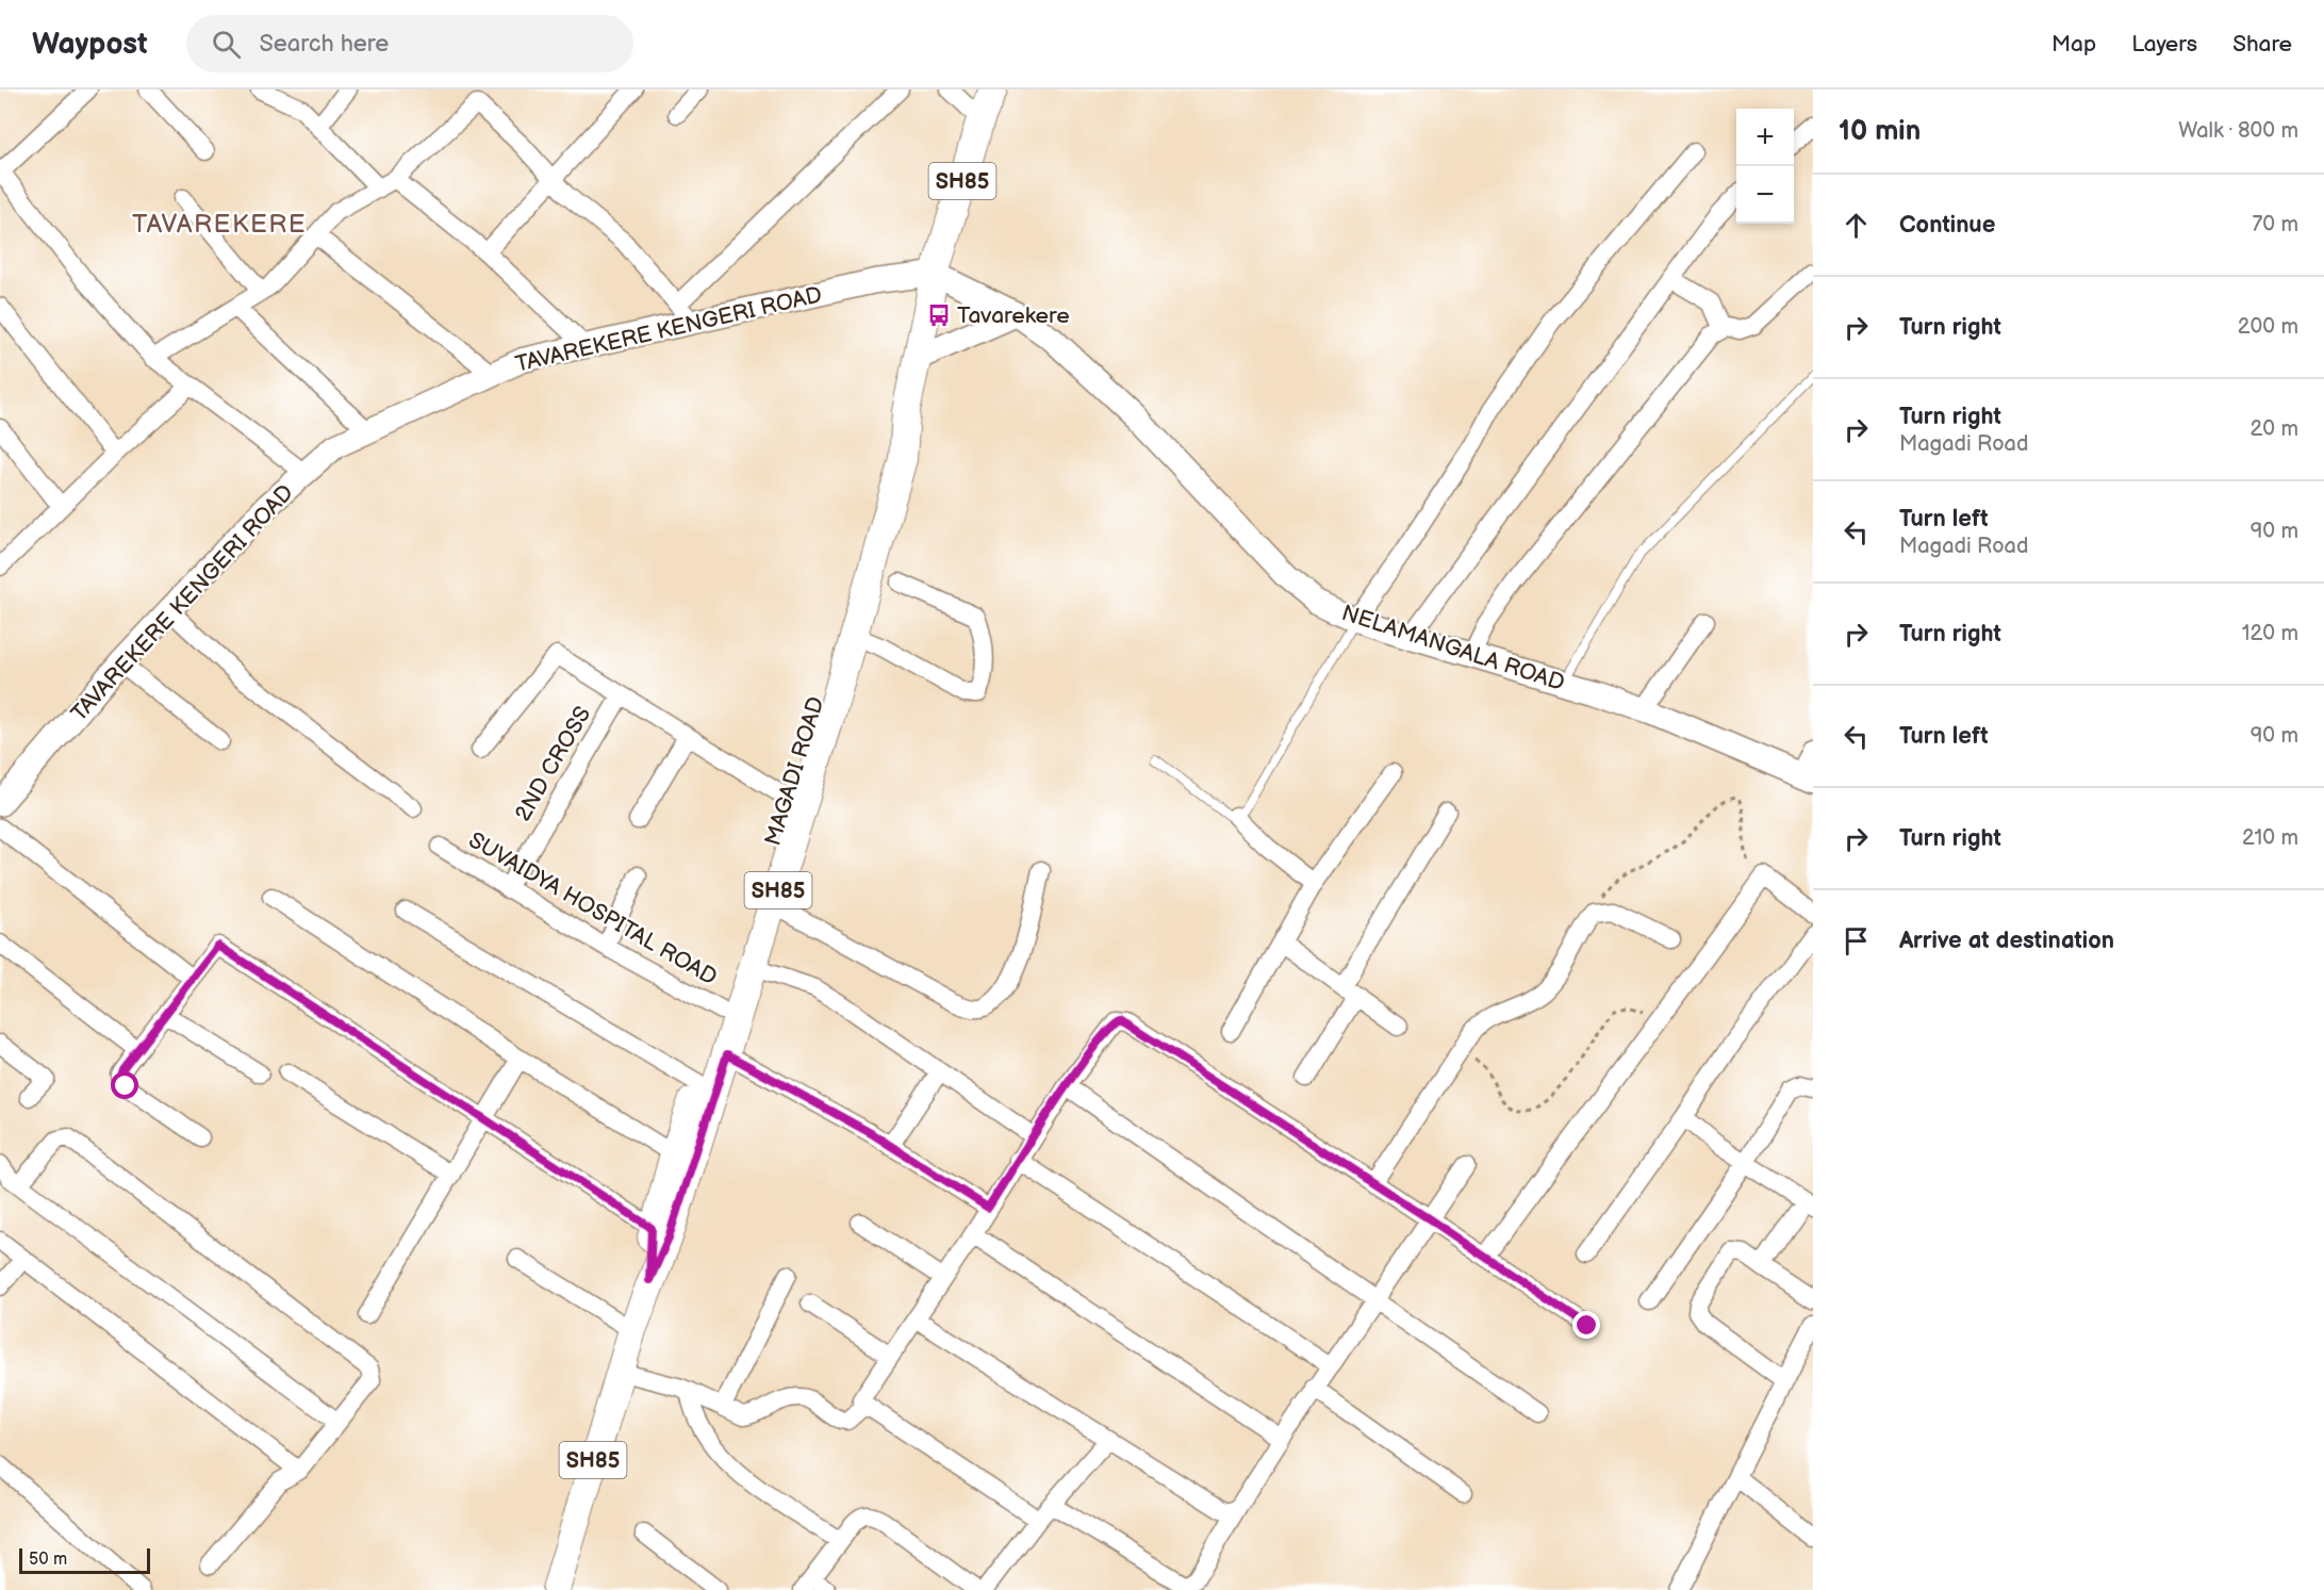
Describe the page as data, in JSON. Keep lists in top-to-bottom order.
{
  "streets": {
    "main road": [
      "SH85",
      "TAVAREKERE KENGERI ROAD",
      "NELAMANGALA ROAD",
      "MAGADI ROAD"
    ],
    "street": ["2ND CROSS", "SUVAIDYA HOSPITAL ROAD"]
  },
  "crossings": [
    ["TAVAREKERE KENGERI ROAD", "NELAMANGALA ROAD"],
    ["TAVAREKERE KENGERI ROAD", "MAGADI ROAD"],
    ["NELAMANGALA ROAD", "MAGADI ROAD"],
    ["2ND CROSS", "SUVAIDYA HOSPITAL ROAD"],
    ["MAGADI ROAD", "SUVAIDYA HOSPITAL ROAD"]
  ],
  "districts": ["TAVAREKERE"],
  "places": {
    "bus stop": ["Tavarekere"]
  },
  "scale_bar": "50 m",
  "page": {
    "header": "Waypost",
    "search": "Search here",
    "nav": ["Map", "Layers", "Share"],
    "heading": ["10 min", "Walk · 800 m"],
    "map_buttons": ["+", "−"],
    "list": [
      ["Continue", "70 m"],
      ["Turn right", "200 m"],
      ["Turn right", "Magadi Road", "20 m"],
      ["Turn left", "Magadi Road", "90 m"],
      ["Turn right", "120 m"],
      ["Turn left", "90 m"],
      ["Turn right", "210 m"],
      "Arrive at destination"
    ],
    "scale": "50 m"
  }
}
